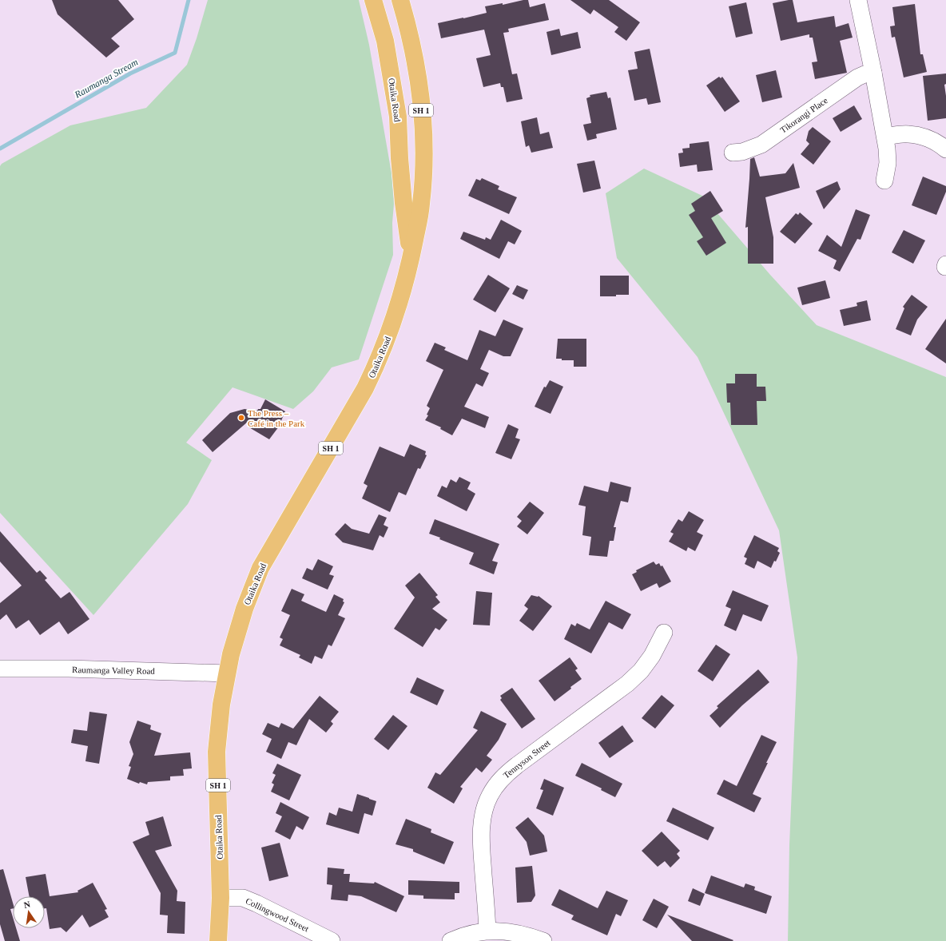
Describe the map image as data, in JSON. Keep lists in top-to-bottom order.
{
  "streets": {
    "highway": ["Otaika Road", "SH 1"],
    "street": [
      "Tikorangi Place",
      "Raumanga Valley Road",
      "Tennyson Street",
      "Collingwood Street"
    ]
  },
  "crossings": [
    ["Otaika Road", "Raumanga Valley Road"],
    ["Otaika Road", "Collingwood Street"]
  ],
  "water": ["Raumanga Stream"],
  "places": ["The Press – Café in the Park"],
  "north": "top"
}
